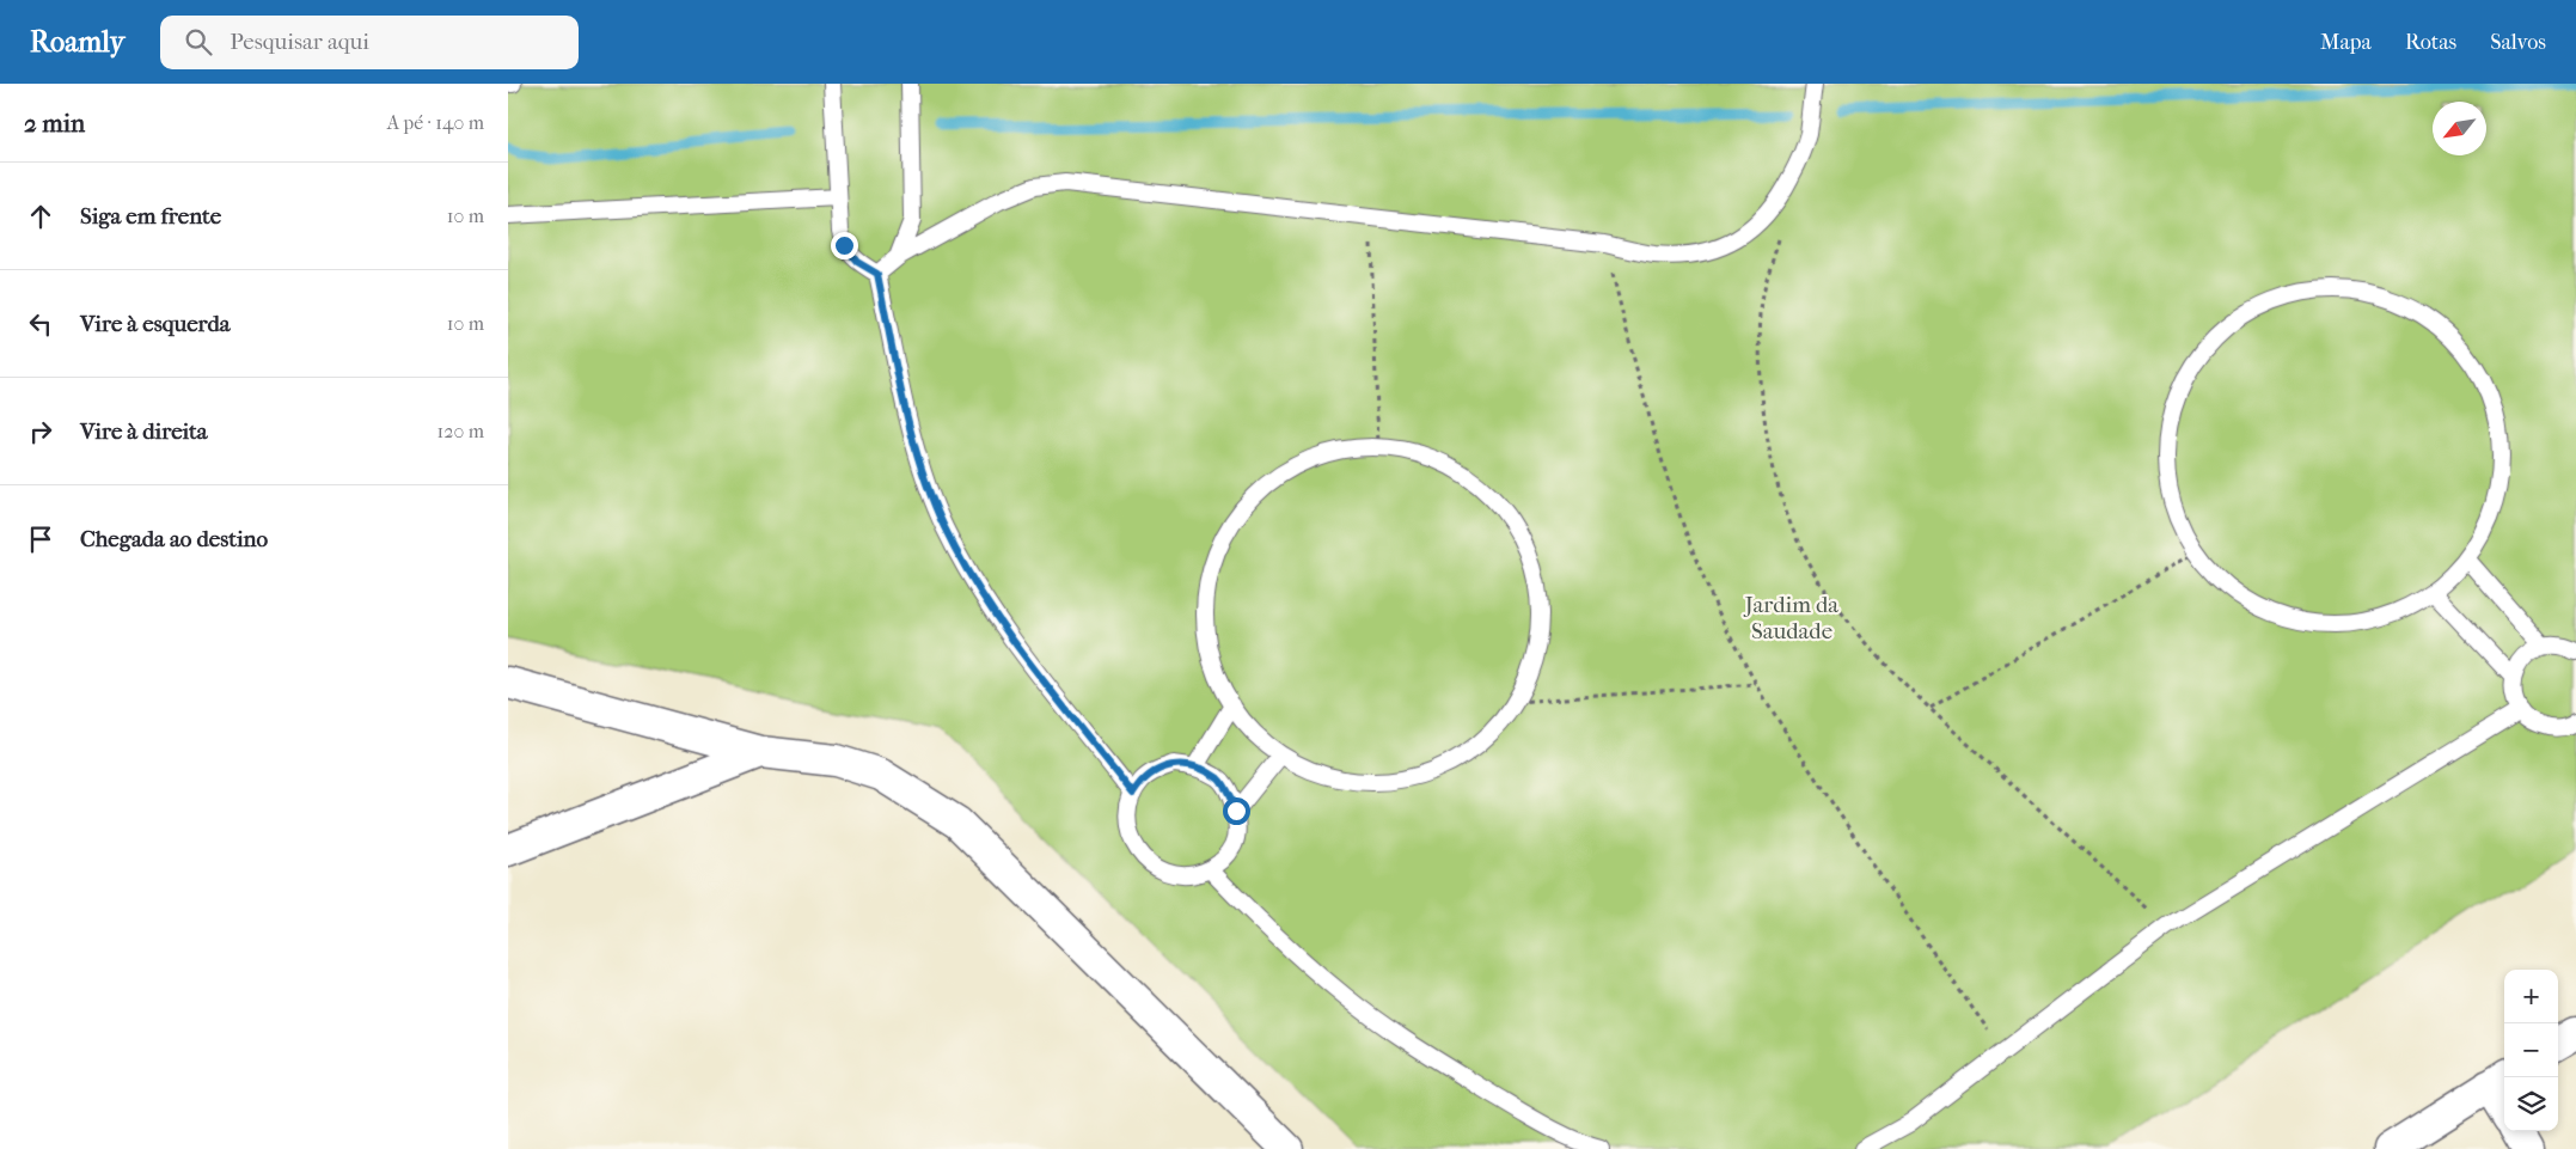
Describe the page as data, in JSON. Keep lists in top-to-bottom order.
{
  "parks": ["Jardim da Saudade"],
  "north": "bottom left",
  "page": {
    "header": "Roamly",
    "search": "Pesquisar aqui",
    "nav": ["Mapa", "Rotas", "Salvos"],
    "heading": ["2 min", "A pé · 140 m"],
    "list": [
      ["Siga em frente", "10 m"],
      ["Vire à esquerda", "10 m"],
      ["Vire à direita", "120 m"],
      "Chegada ao destino"
    ],
    "map_buttons": ["+", "−"]
  }
}
